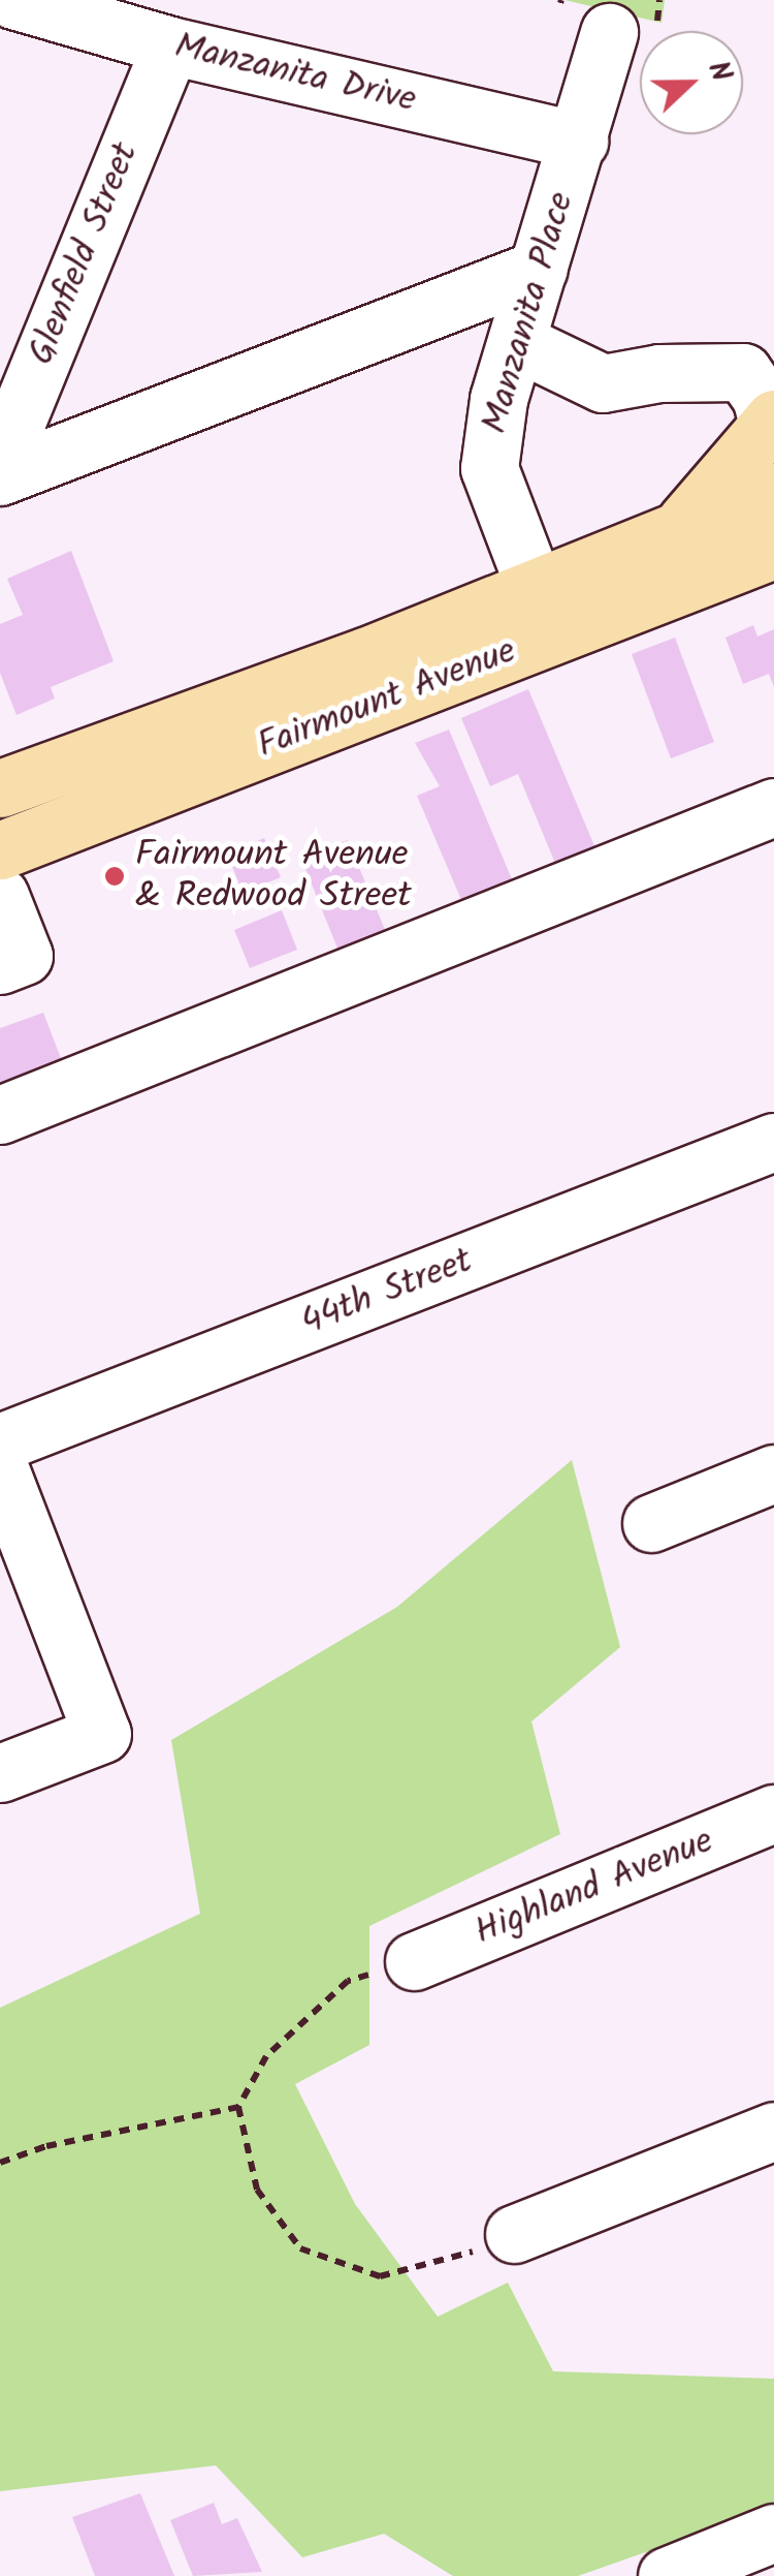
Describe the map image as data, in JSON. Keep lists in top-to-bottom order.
{
  "streets": {
    "main road": ["Fairmount Avenue"],
    "street": [
      "Manzanita Drive",
      "Glenfield Street",
      "Manzanita Place",
      "44th Street",
      "Highland Avenue"
    ]
  },
  "crossings": [
    ["Manzanita Drive", "Glenfield Street"],
    ["Manzanita Drive", "Manzanita Place"],
    ["Manzanita Place", "Fairmount Avenue"]
  ],
  "places": ["Fairmount Avenue & Redwood Street"],
  "north": "right"
}
